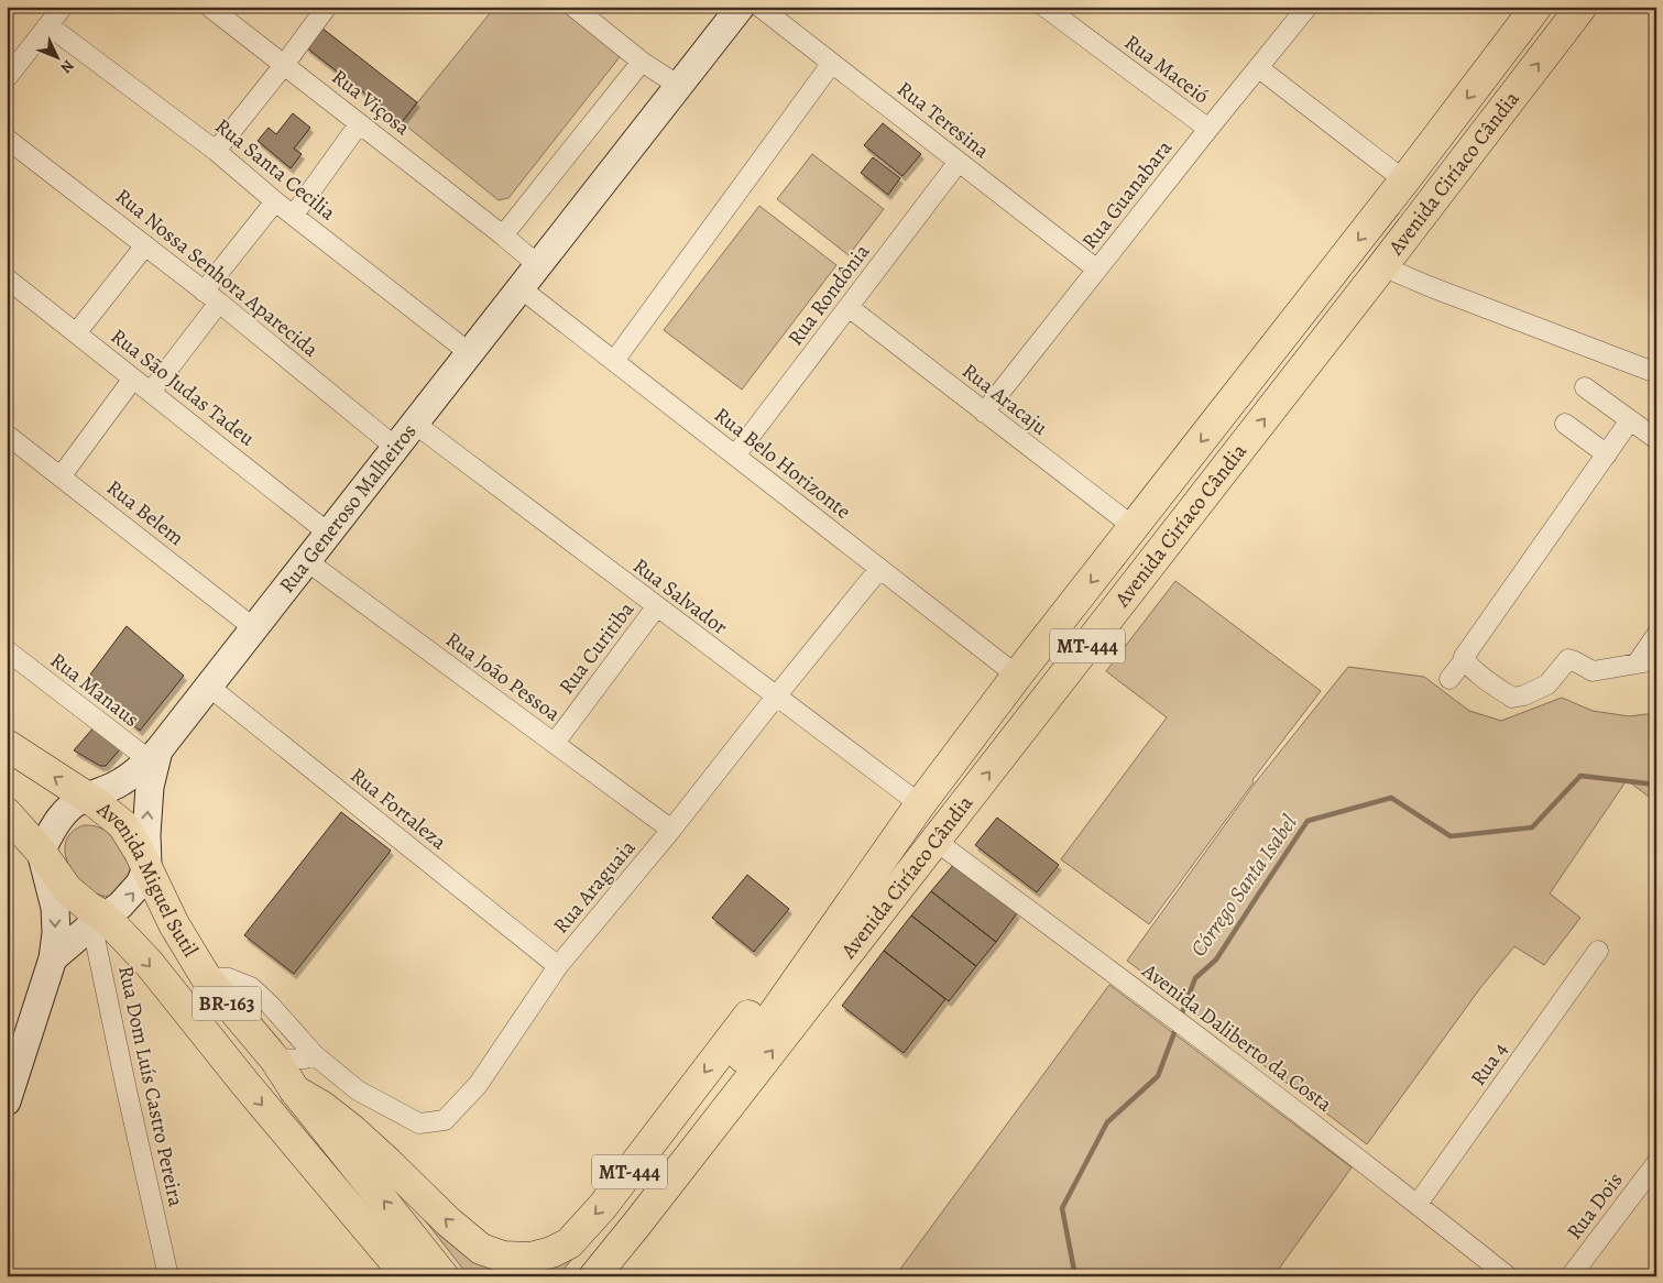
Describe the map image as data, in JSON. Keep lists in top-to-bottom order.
{
  "streets": {
    "main road": [
      "Avenida Ciríaco Cândia",
      "MT-444",
      "Avenida Miguel Sutil",
      "BR-163"
    ],
    "street": [
      "Rua Maceió",
      "Rua Viçosa",
      "Rua Teresina",
      "Rua Santa Cecilia",
      "Rua Guanabara",
      "Rua Nossa Senhora Aparecida",
      "Rua Rondônia",
      "Rua São Judas Tadeu",
      "Rua Aracaju",
      "Rua Belo Horizonte",
      "Rua Generoso Malheiros",
      "Rua Belem",
      "Rua Salvador",
      "Rua Curitiba",
      "Rua João Pessoa",
      "Rua Manaus",
      "Rua Fortaleza",
      "Rua Araguaia",
      "Avenida Daliberto da Costa",
      "Rua 4",
      "Rua Dom Luís Castro Pereira",
      "Rua Dois"
    ]
  },
  "crossings": [
    ["Rua Maceió", "Rua Guanabara"],
    ["Rua Teresina", "Rua Guanabara"],
    ["Rua Teresina", "Rua Rondônia"],
    ["Rua Santa Cecilia", "Rua Generoso Malheiros"],
    ["Avenida Ciríaco Cândia", "Rua Aracaju"],
    ["Avenida Ciríaco Cândia", "Rua Belo Horizonte"],
    ["Avenida Ciríaco Cândia", "Rua Salvador"],
    ["Avenida Ciríaco Cândia", "MT-444"],
    ["Avenida Ciríaco Cândia", "Avenida Daliberto da Costa"],
    ["Rua Guanabara", "Rua Aracaju"],
    ["Rua Nossa Senhora Aparecida", "Rua Generoso Malheiros"],
    ["Rua Rondônia", "Rua Aracaju"],
    ["Rua Rondônia", "Rua Belo Horizonte"],
    ["Rua São Judas Tadeu", "Rua Generoso Malheiros"],
    ["Rua Belo Horizonte", "Rua Generoso Malheiros"],
    ["Rua Belo Horizonte", "Rua Araguaia"],
    ["Rua Generoso Malheiros", "Rua Belem"],
    ["Rua Generoso Malheiros", "Rua Salvador"],
    ["Rua Generoso Malheiros", "Rua João Pessoa"],
    ["Rua Generoso Malheiros", "Rua Manaus"],
    ["Rua Generoso Malheiros", "Rua Fortaleza"],
    ["Rua Generoso Malheiros", "Avenida Miguel Sutil"],
    ["Rua Generoso Malheiros", "Rua Dom Luís Castro Pereira"],
    ["Rua Salvador", "Rua Curitiba"],
    ["Rua Salvador", "Rua Araguaia"],
    ["MT-444", "Avenida Miguel Sutil"],
    ["Rua Curitiba", "Rua João Pessoa"],
    ["Rua João Pessoa", "Rua Araguaia"],
    ["Rua Fortaleza", "Rua Araguaia"],
    ["Avenida Miguel Sutil", "Rua Araguaia"],
    ["Avenida Miguel Sutil", "Rua Dom Luís Castro Pereira"],
    ["Avenida Daliberto da Costa", "Rua 4"]
  ],
  "water": ["Córrego Santa Isabel"],
  "north": "bottom right"
}
